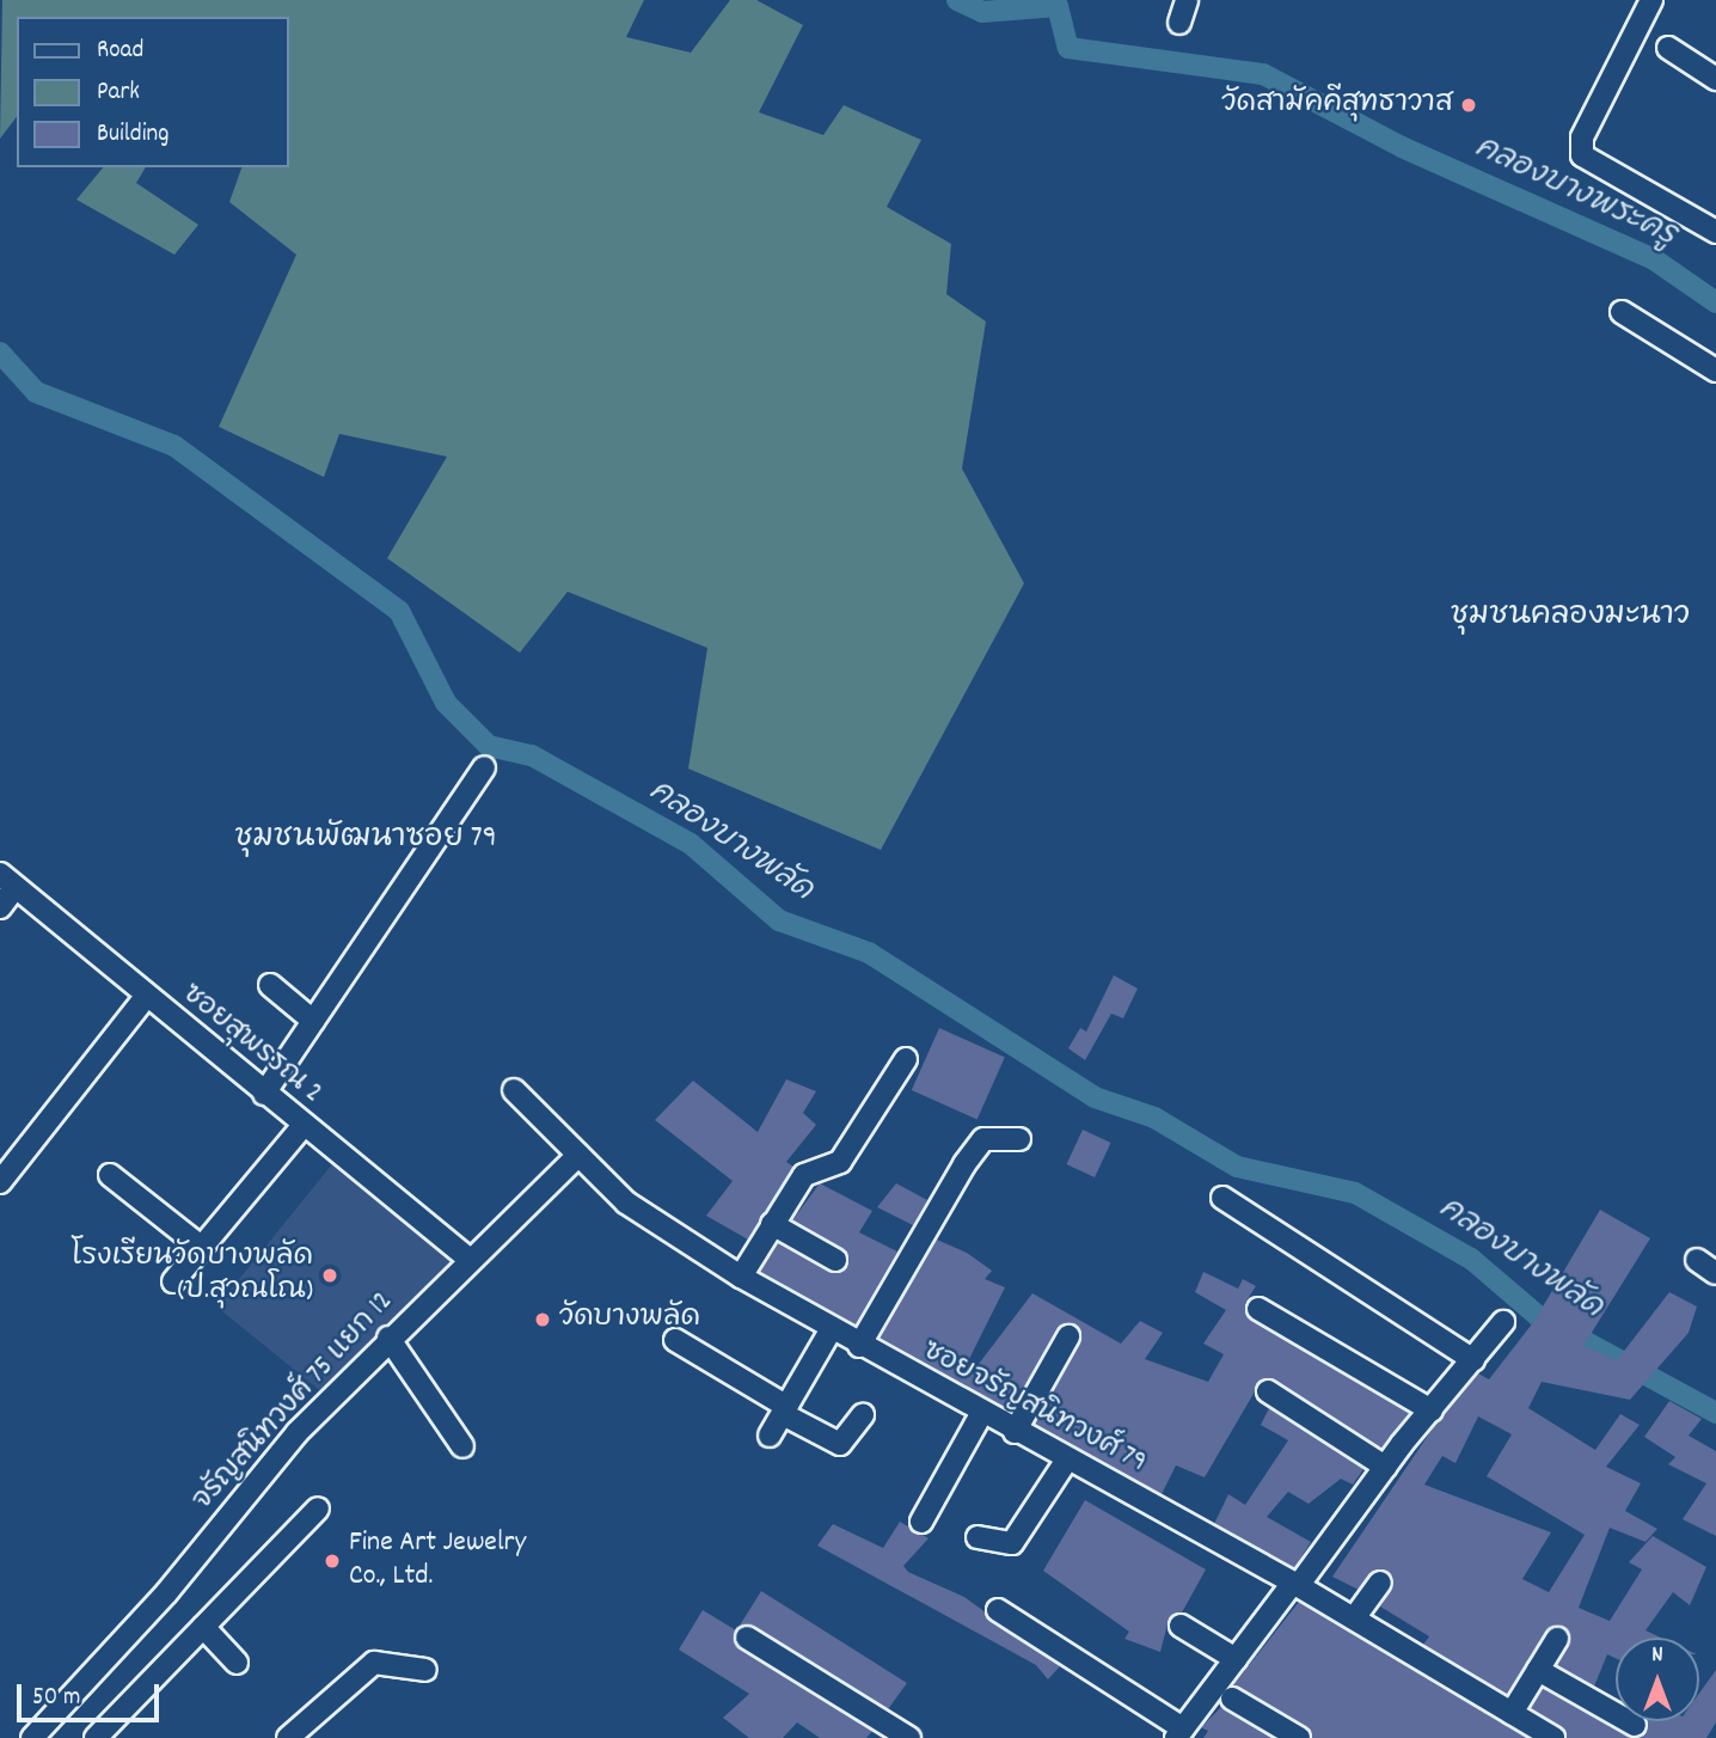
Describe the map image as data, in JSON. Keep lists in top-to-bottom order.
{
  "streets": {
    "street": ["ซอยสุพรรณ 2", "จรัญสนิทวงศ์ 75 แยก 12", "ซอยจรัญสนิทวงศ์ 79"]
  },
  "crossings": [
    ["ซอยสุพรรณ 2", "จรัญสนิทวงศ์ 75 แยก 12"],
    ["จรัญสนิทวงศ์ 75 แยก 12", "ซอยจรัญสนิทวงศ์ 79"]
  ],
  "districts": ["ชุมชนคลองมะนาว", "ชุมชนพัฒนาซอย 79"],
  "water": ["คลองบางพระครู", "คลองบางพลัด"],
  "places": [
    "วัดสามัคคีสุทธาวาส",
    "โรงเรียนวัดบางพลัด (ป.สุวณโณ)",
    "วัดบางพลัด",
    "Fine Art Jewelry Co., Ltd."
  ],
  "legend": ["Road", "Park", "Building"],
  "scale_bar": "50 m",
  "north": "top"
}
